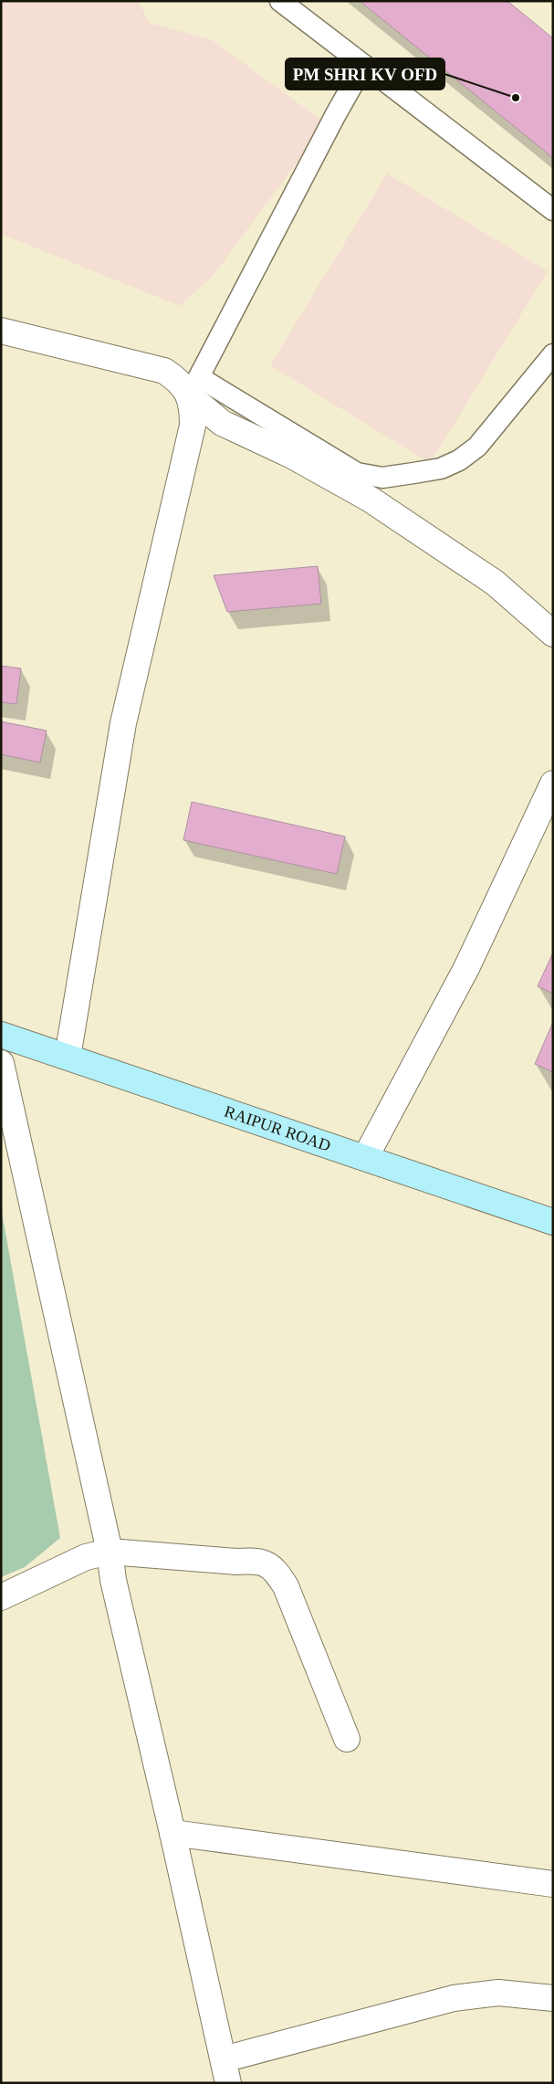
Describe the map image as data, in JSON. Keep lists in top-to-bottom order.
{
  "streets": {
    "main road": ["RAIPUR ROAD"]
  },
  "places": ["PM SHRI KV OFD"]
}
